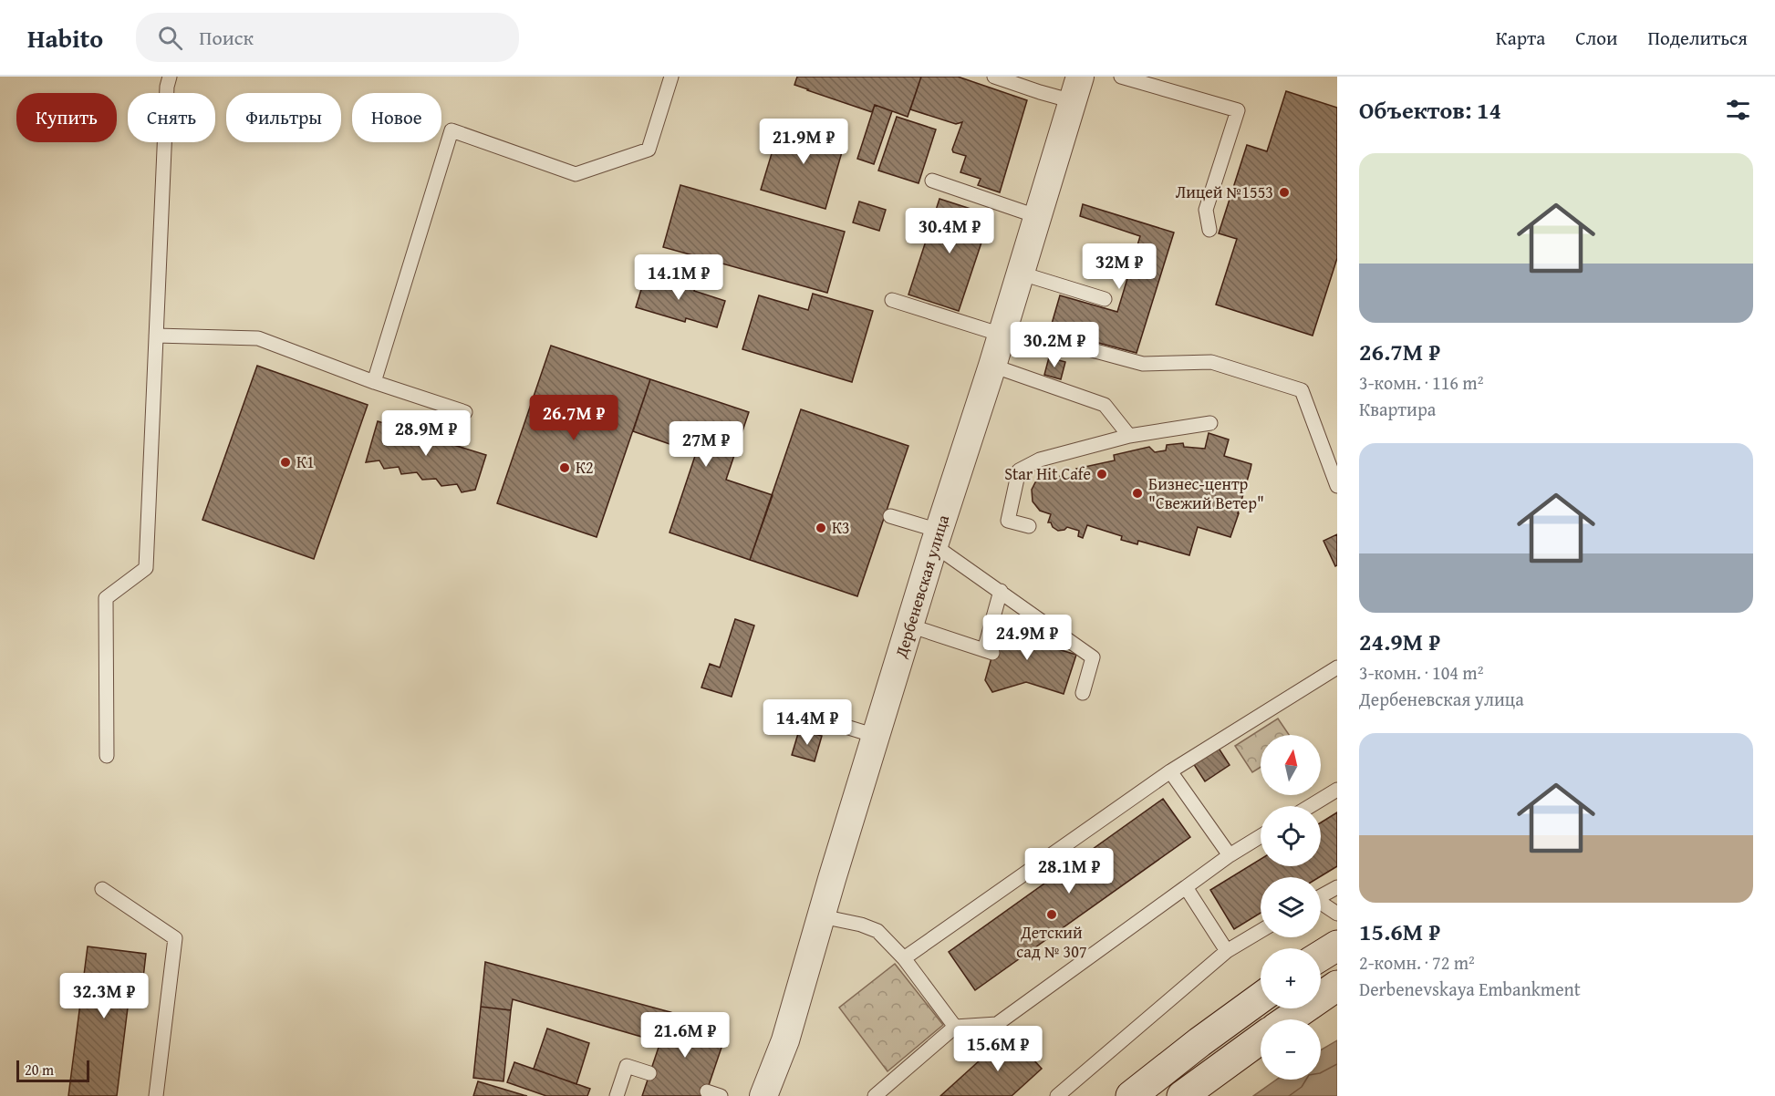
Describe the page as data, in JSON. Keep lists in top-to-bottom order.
{
  "streets": {
    "street": ["Дербеневская улица"]
  },
  "places": [
    "Лицей №1553",
    "К1",
    "К2",
    "Star Hit Cafe",
    "Бизнес-центр \"Свежий Ветер\"",
    "К3",
    "Детский сад № 307"
  ],
  "scale_bar": "20 m",
  "north": "top",
  "page": {
    "header": "Habito",
    "search": "Поиск",
    "nav": ["Карта", "Слои", "Поделиться"],
    "heading": "Объектов: 14",
    "chip": [
      "Купить",
      "Снять",
      "Фильтры",
      "Новое"
    ],
    "price": [
      "21.9M ₽",
      "30.4M ₽",
      "32M ₽",
      "14.1M ₽",
      "30.2M ₽",
      "26.7M ₽",
      "28.9M ₽",
      "27M ₽",
      "24.9M ₽",
      "14.4M ₽",
      "28.1M ₽",
      "32.3M ₽",
      "21.6M ₽",
      "15.6M ₽"
    ],
    "list": [
      {
        "name": "26.7M ₽",
        "note": "3-комн. · 116 m² · Квартира"
      },
      {
        "name": "24.9M ₽",
        "note": "3-комн. · 104 m² · Дербеневская улица"
      },
      {
        "name": "15.6M ₽",
        "note": "2-комн. · 72 m² · Derbenevskaya Embankment"
      }
    ],
    "map_buttons": ["+", "−"],
    "scale": "20 m"
  }
}
